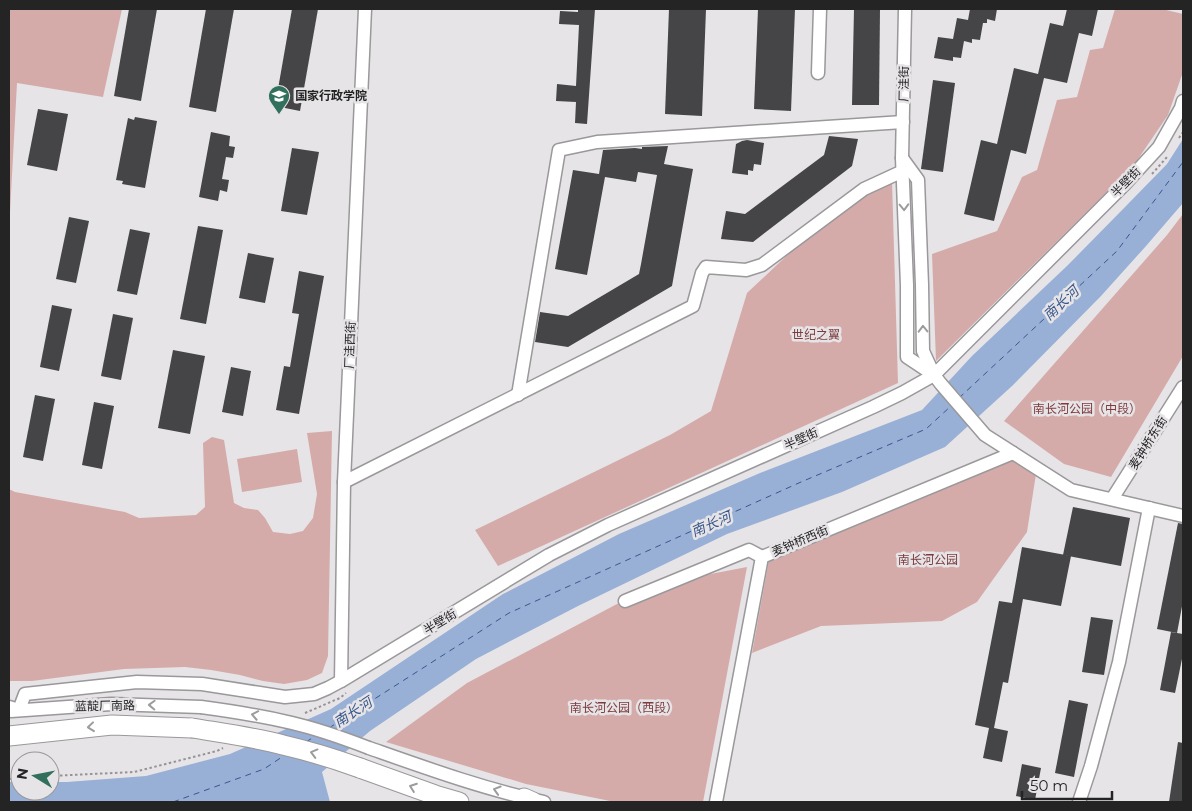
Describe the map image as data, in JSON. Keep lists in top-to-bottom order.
{
  "streets": {
    "highway": ["蓝靛厂南路"],
    "street": [
      "厂洼街",
      "半壁街",
      "厂洼西街",
      "麦钟桥东街",
      "麦钟桥西街"
    ]
  },
  "crossings": [
    ["厂洼街", "半壁街"],
    ["半壁街", "厂洼西街"],
    ["半壁街", "蓝靛厂南路"]
  ],
  "one_way": ["蓝靛厂南路"],
  "water": ["南长河"],
  "parks": [
    "世纪之翼",
    "南长河公园（中段）",
    "南长河公园",
    "南长河公园（西段）"
  ],
  "places": {
    "school or university": ["国家行政学院"]
  },
  "scale_bar": "50 m",
  "north": "left"
}
